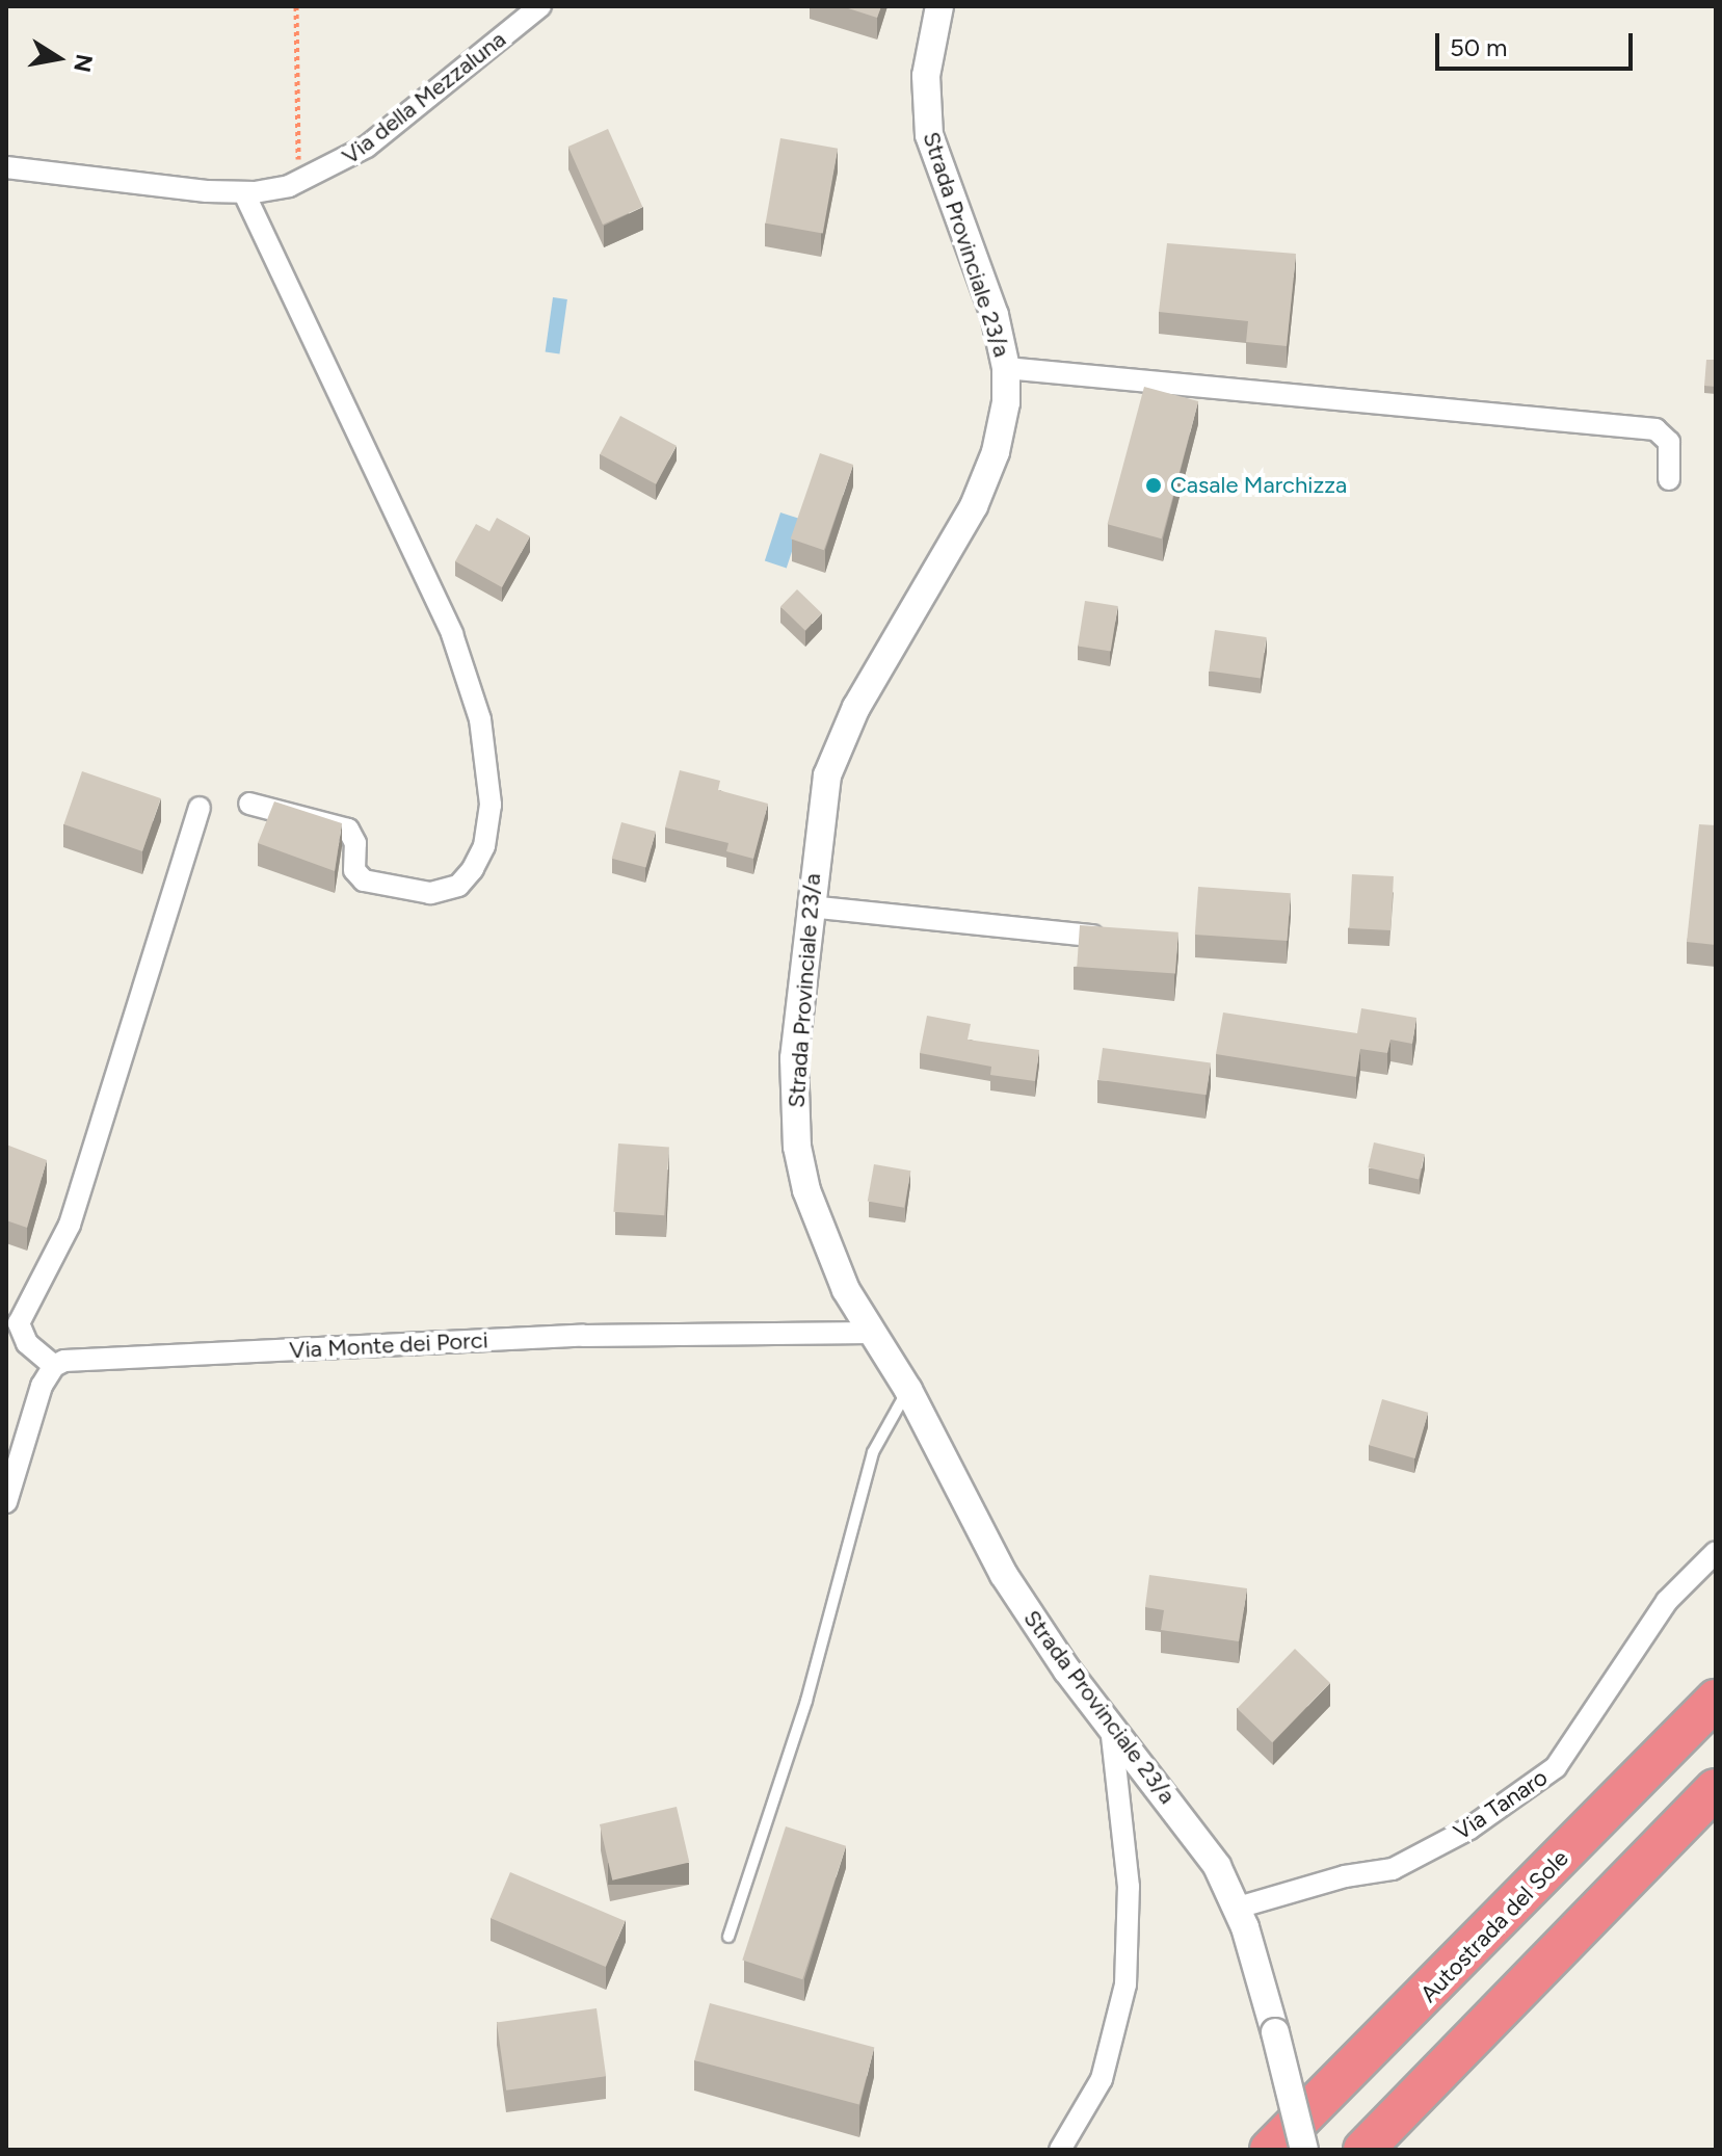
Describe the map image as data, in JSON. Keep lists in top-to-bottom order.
{
  "streets": {
    "highway": ["Autostrada del Sole"],
    "street": [
      "Via della Mezzaluna",
      "Strada Provinciale 23/a",
      "Via Monte dei Porci",
      "Via Tanaro"
    ]
  },
  "crossings": [
    ["Strada Provinciale 23/a", "Via Monte dei Porci"],
    ["Strada Provinciale 23/a", "Via Tanaro"]
  ],
  "places": ["Casale Marchizza"],
  "scale_bar": "50 m",
  "north": "right"
}
